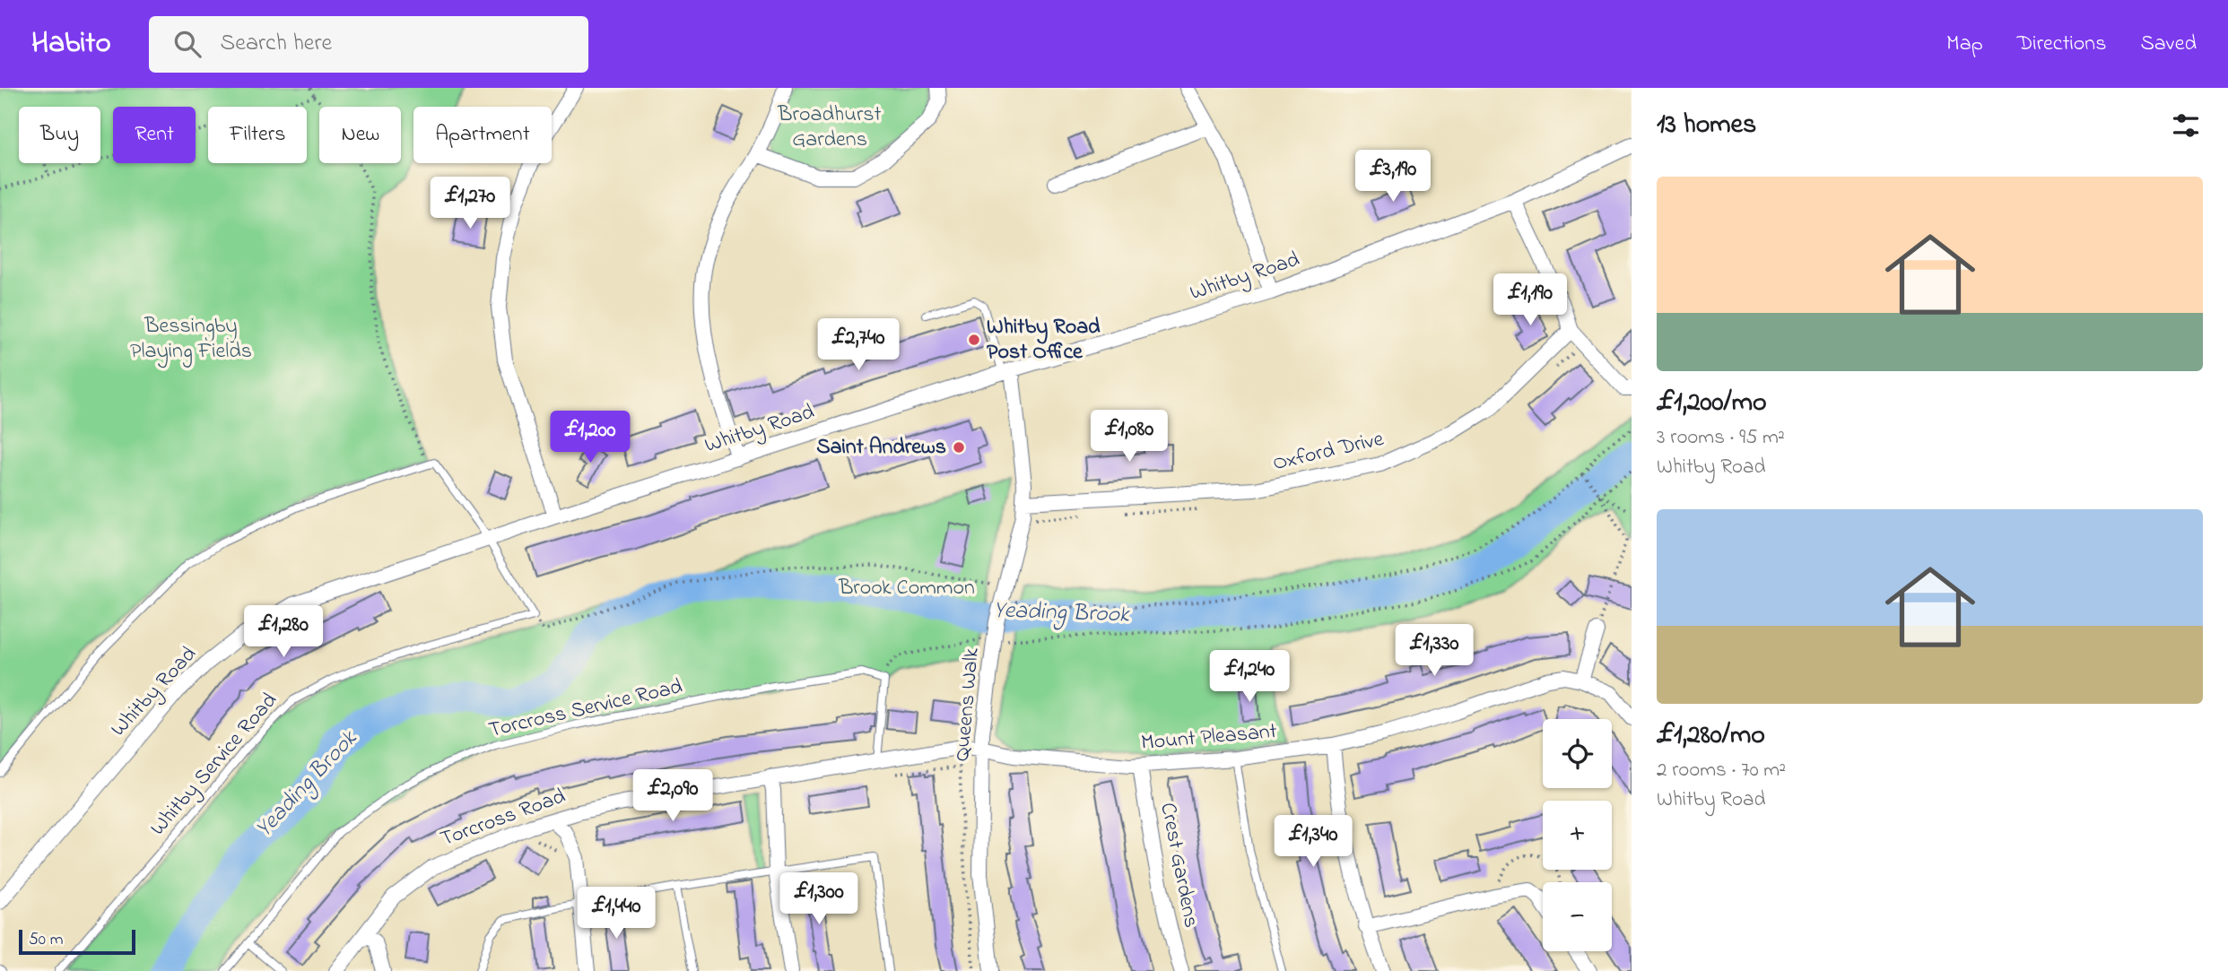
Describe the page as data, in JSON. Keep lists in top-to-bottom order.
{
  "streets": {
    "street": [
      "Whitby Road",
      "Oxford Drive",
      "Queens Walk",
      "Mount Pleasant",
      "Torcross Road",
      "Crest Gardens"
    ],
    "lane": ["Torcross Service Road", "Whitby Service Road"]
  },
  "crossings": [
    ["Whitby Road", "Queens Walk"],
    ["Oxford Drive", "Queens Walk"],
    ["Queens Walk", "Mount Pleasant"],
    ["Queens Walk", "Torcross Road"],
    ["Mount Pleasant", "Torcross Road"],
    ["Mount Pleasant", "Crest Gardens"]
  ],
  "water": ["Yeading Brook"],
  "parks": ["Broadhurst Gardens", "Bessingby Playing Fields", "Brook Common"],
  "places": ["Whitby Road Post Office", "Saint Andrews"],
  "scale_bar": "50 m",
  "page": {
    "header": "Habito",
    "search": "Search here",
    "nav": ["Map", "Directions", "Saved"],
    "heading": "13 homes",
    "chip": [
      "Buy",
      "Rent",
      "Filters",
      "New",
      "Apartment"
    ],
    "price": [
      "£3,190",
      "£1,270",
      "£1,190",
      "£2,740",
      "£1,080",
      "£1,200",
      "£1,280",
      "£1,330",
      "£1,240",
      "£2,090",
      "£1,340",
      "£1,300",
      "£1,440"
    ],
    "list": [
      {
        "name": "£1,200/mo",
        "note": "3 rooms · 95 m² · Whitby Road"
      },
      {
        "name": "£1,280/mo",
        "note": "2 rooms · 70 m² · Whitby Road"
      }
    ],
    "map_buttons": ["+", "−"],
    "scale": "50 m"
  }
}
